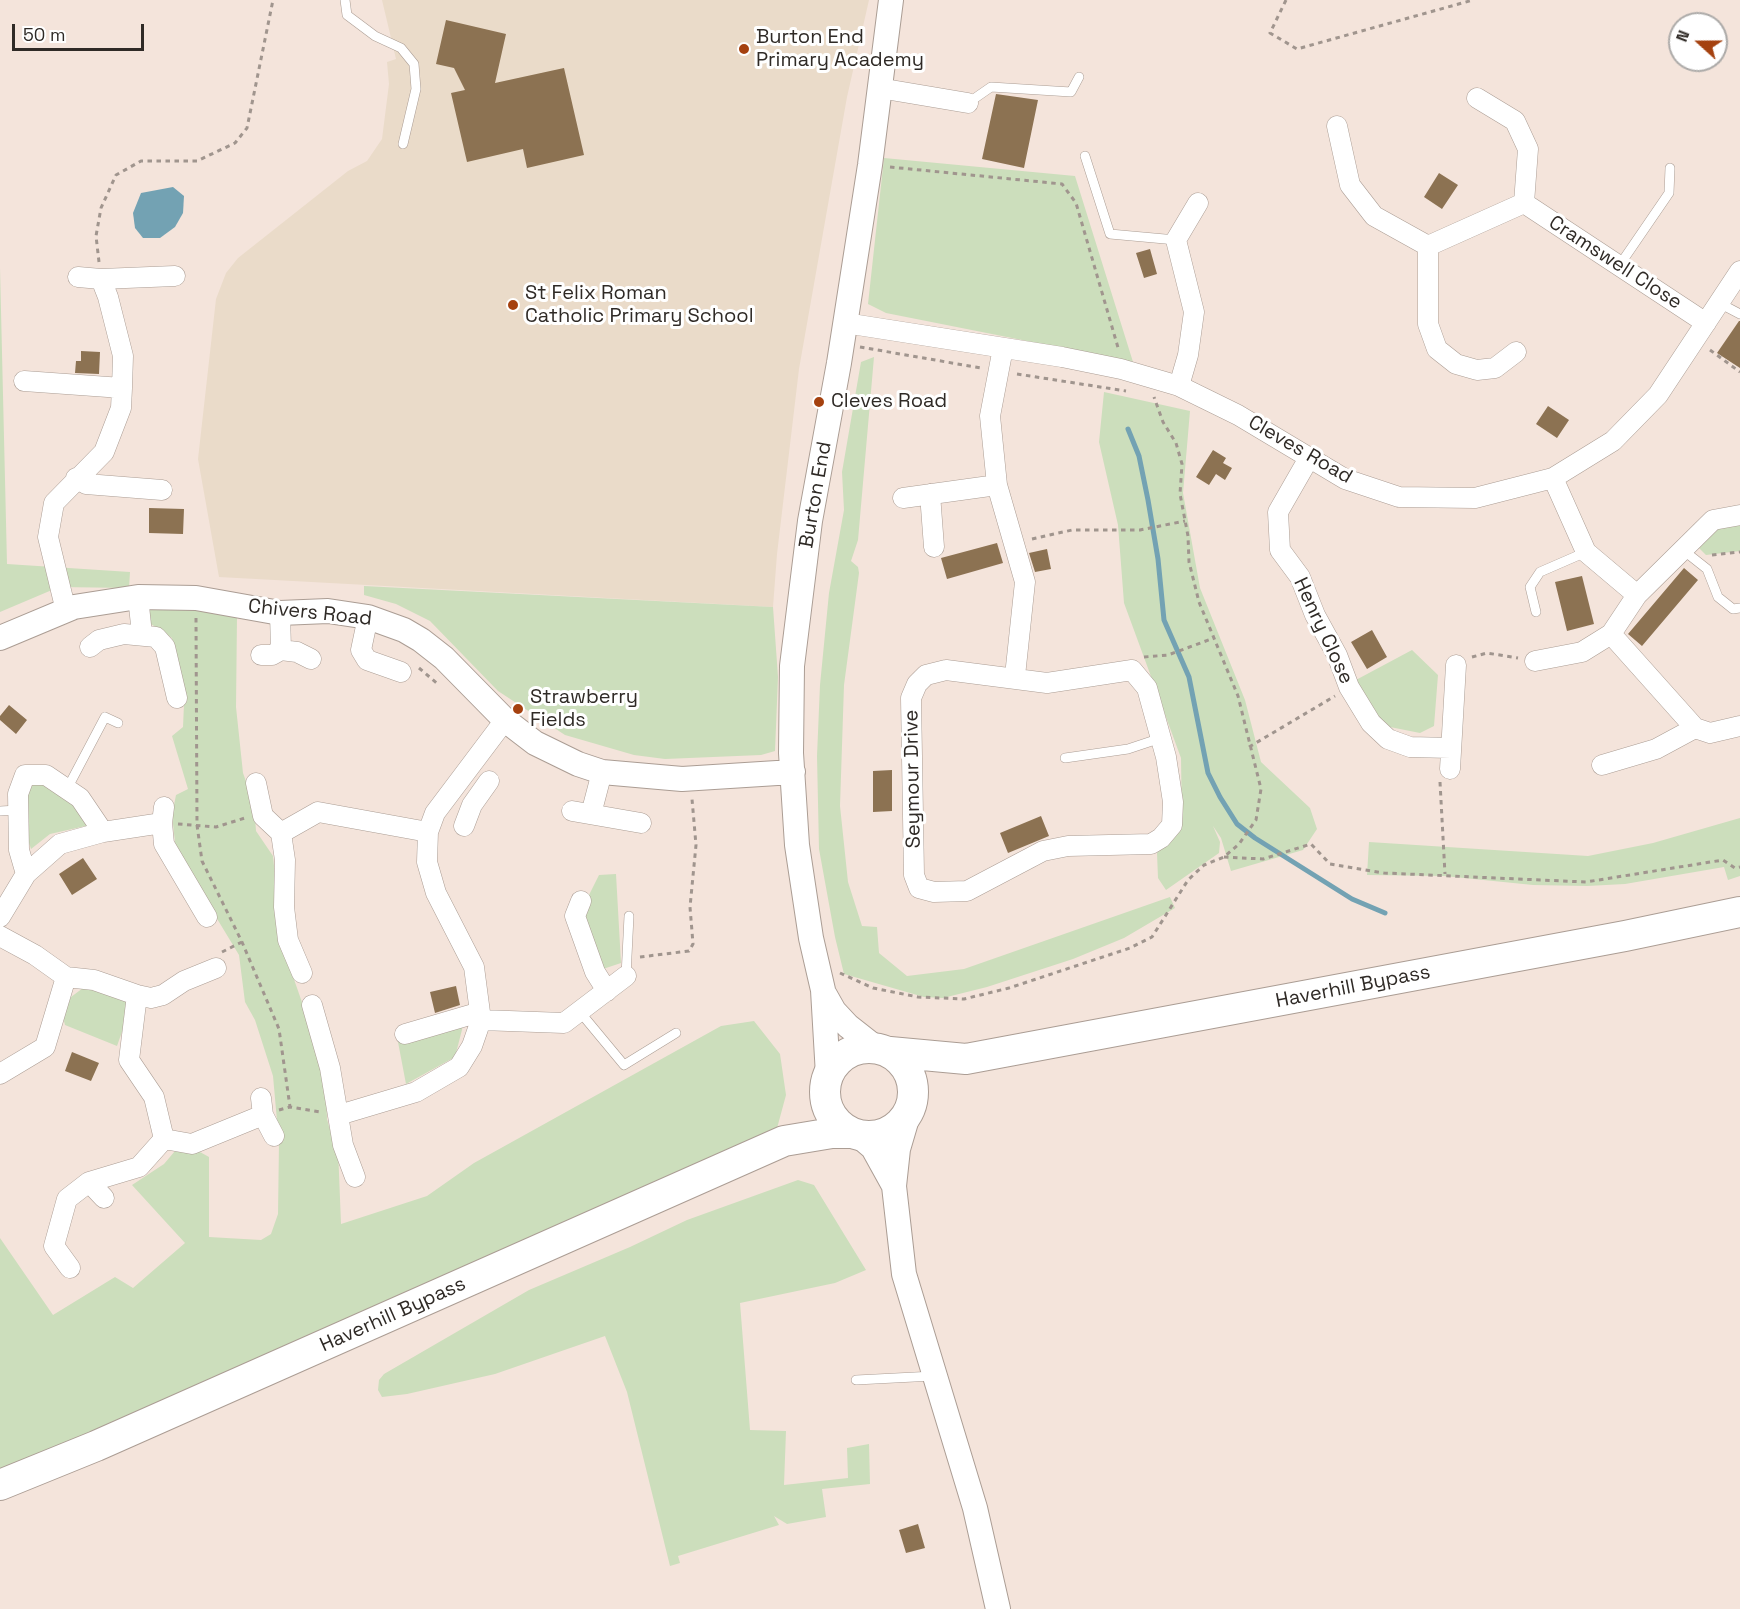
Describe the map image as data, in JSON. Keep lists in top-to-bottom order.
{
  "streets": {
    "main road": ["Haverhill Bypass"],
    "street": [
      "Cramswell Close",
      "Cleves Road",
      "Burton End",
      "Chivers Road",
      "Henry Close",
      "Seymour Drive"
    ]
  },
  "crossings": [
    ["Cramswell Close", "Cleves Road"],
    ["Cleves Road", "Burton End"],
    ["Cleves Road", "Henry Close"],
    ["Burton End", "Chivers Road"],
    ["Burton End", "Haverhill Bypass"]
  ],
  "places": [
    "Burton End Primary Academy",
    "St Felix Roman Catholic Primary School",
    "Cleves Road",
    "Strawberry Fields"
  ],
  "scale_bar": "50 m",
  "north": "left"
}
